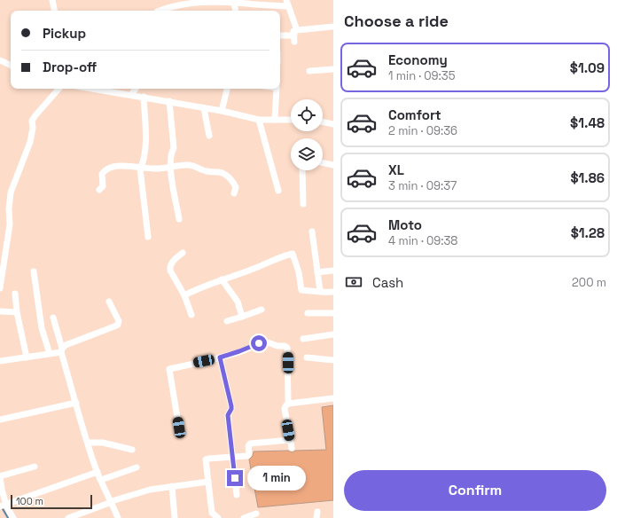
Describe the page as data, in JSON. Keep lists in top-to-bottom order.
{
  "scale_bar": "100 m",
  "page": {
    "heading": "Choose a ride",
    "banner": ["Pickup", "Drop-off"],
    "list": [
      {
        "name": "Economy",
        "note": "1 min · 09:35",
        "value": "$1.09"
      },
      {
        "name": "Comfort",
        "note": "2 min · 09:36",
        "value": "$1.48"
      },
      {
        "name": "XL",
        "note": "3 min · 09:37",
        "value": "$1.86"
      },
      {
        "name": "Moto",
        "note": "4 min · 09:38",
        "value": "$1.28"
      }
    ],
    "pay": ["Cash", "200 m"],
    "buttons": "Confirm",
    "bubble": "1 min",
    "scale": "100 m"
  }
}
